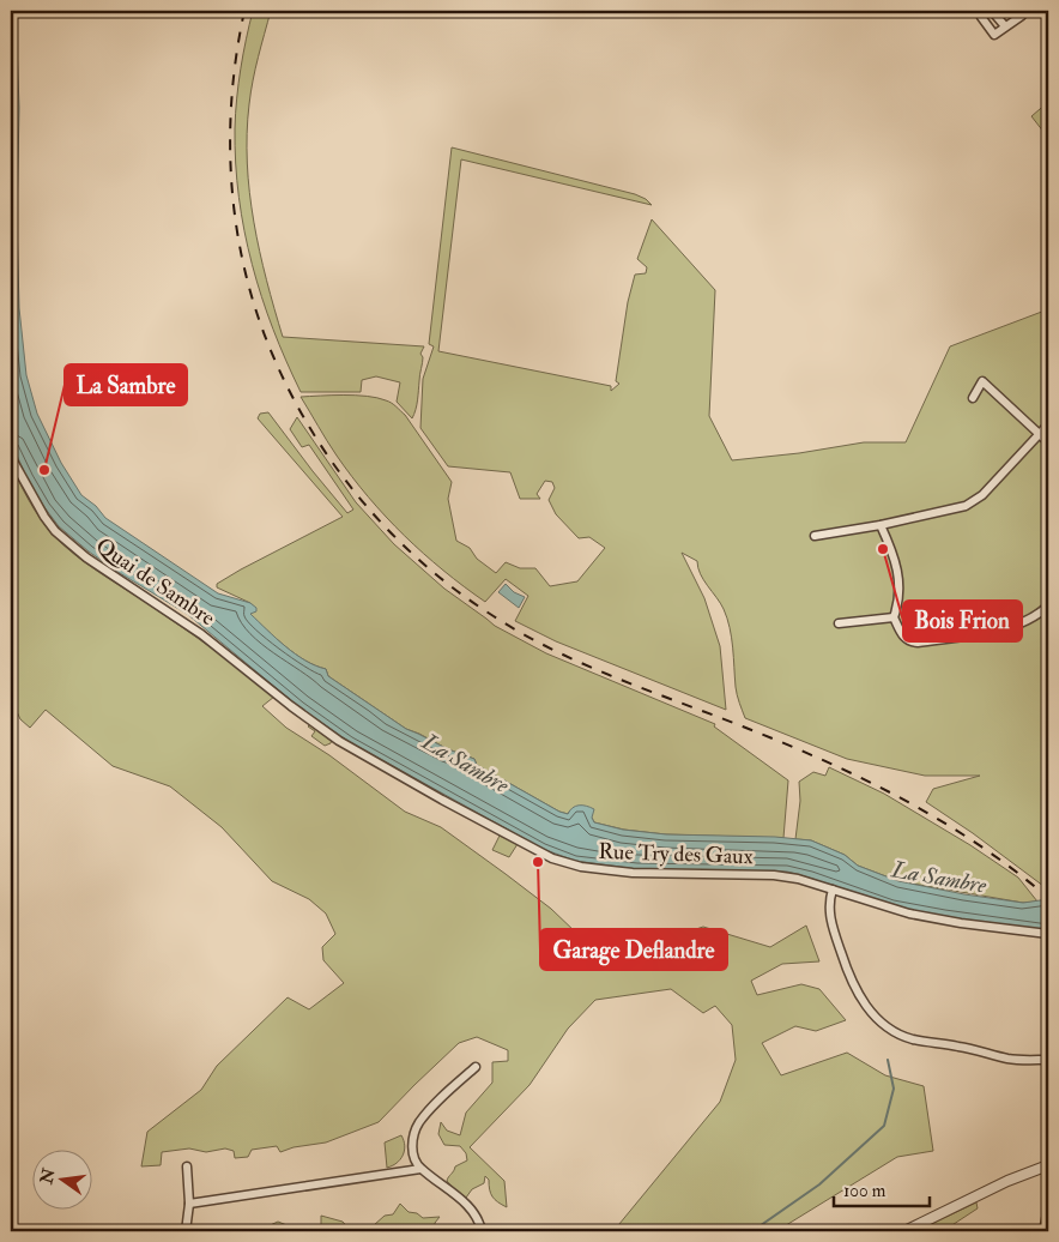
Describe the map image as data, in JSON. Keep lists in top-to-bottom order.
{
  "streets": {
    "street": ["Quai de Sambre", "Rue Try des Gaux"]
  },
  "crossings": [
    ["Quai de Sambre", "Rue Try des Gaux"]
  ],
  "water": ["La Sambre"],
  "places": ["La Sambre", "Bois Frion", "Garage Deflandre"],
  "scale_bar": "100 m",
  "north": "left"
}
